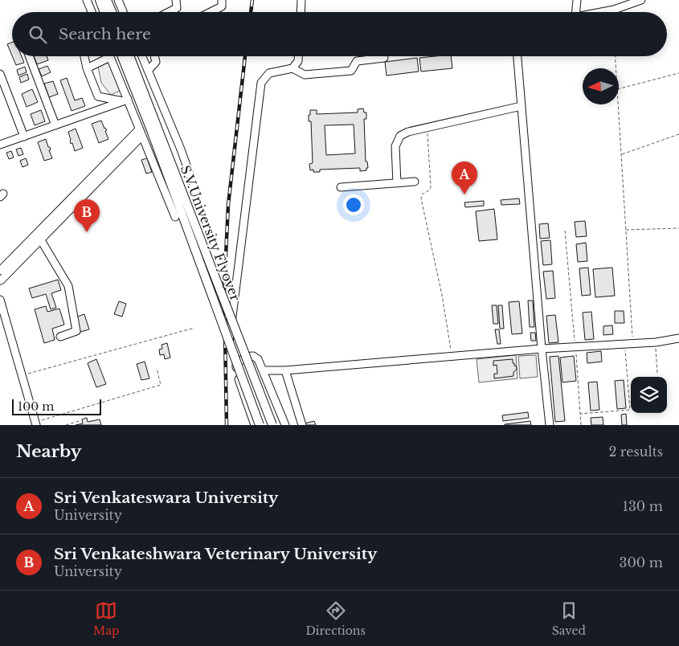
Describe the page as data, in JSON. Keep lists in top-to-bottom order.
{
  "streets": {
    "main road": ["S.V.University Flyover"]
  },
  "scale_bar": "100 m",
  "north": "left",
  "page": {
    "search": "Search here",
    "pins": ["A", "B"],
    "scale": "100 m",
    "heading": ["Nearby", "2 results"],
    "list": [
      {
        "mark": "A",
        "name": "Sri Venkateswara University",
        "note": "University",
        "value": "130 m"
      },
      {
        "mark": "B",
        "name": "Sri Venkateshwara Veterinary University",
        "note": "University",
        "value": "300 m"
      }
    ],
    "nav": ["Map", "Directions", "Saved"]
  }
}
